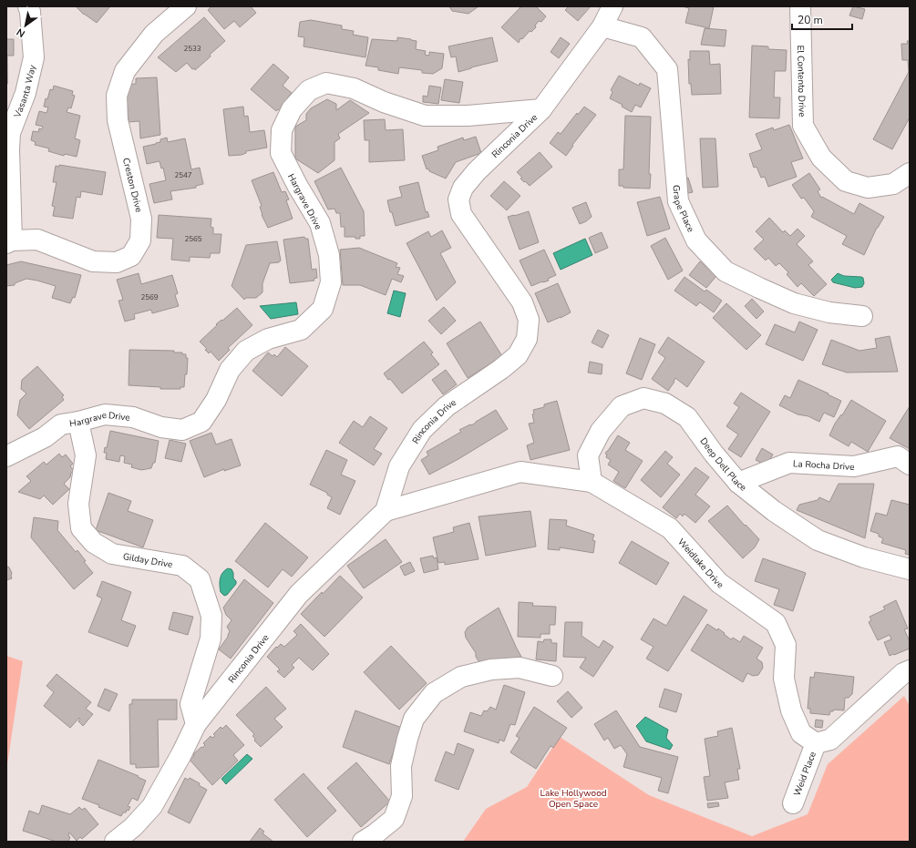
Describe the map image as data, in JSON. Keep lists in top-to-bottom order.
{
  "streets": {
    "street": [
      "El Contento Drive",
      "Vasanta Way",
      "Rinconia Drive",
      "Creston Drive",
      "Hargrave Drive",
      "Grape Place",
      "Deep Dell Place",
      "La Rocha Drive",
      "Gilday Drive",
      "Weidlake Drive",
      "Weid Place"
    ]
  },
  "crossings": [
    ["Vasanta Way", "Creston Drive"],
    ["Rinconia Drive", "Hargrave Drive"],
    ["Rinconia Drive", "Grape Place"],
    ["Rinconia Drive", "Gilday Drive"],
    ["Rinconia Drive", "Weidlake Drive"],
    ["Hargrave Drive", "Gilday Drive"],
    ["Deep Dell Place", "La Rocha Drive"],
    ["Deep Dell Place", "Weidlake Drive"],
    ["Weidlake Drive", "Weid Place"]
  ],
  "parks": ["Lake Hollywood Open Space"],
  "house_numbers": [
    "2533",
    "2547",
    "2565",
    "2569"
  ],
  "scale_bar": "20 m",
  "north": "bottom left"
}
